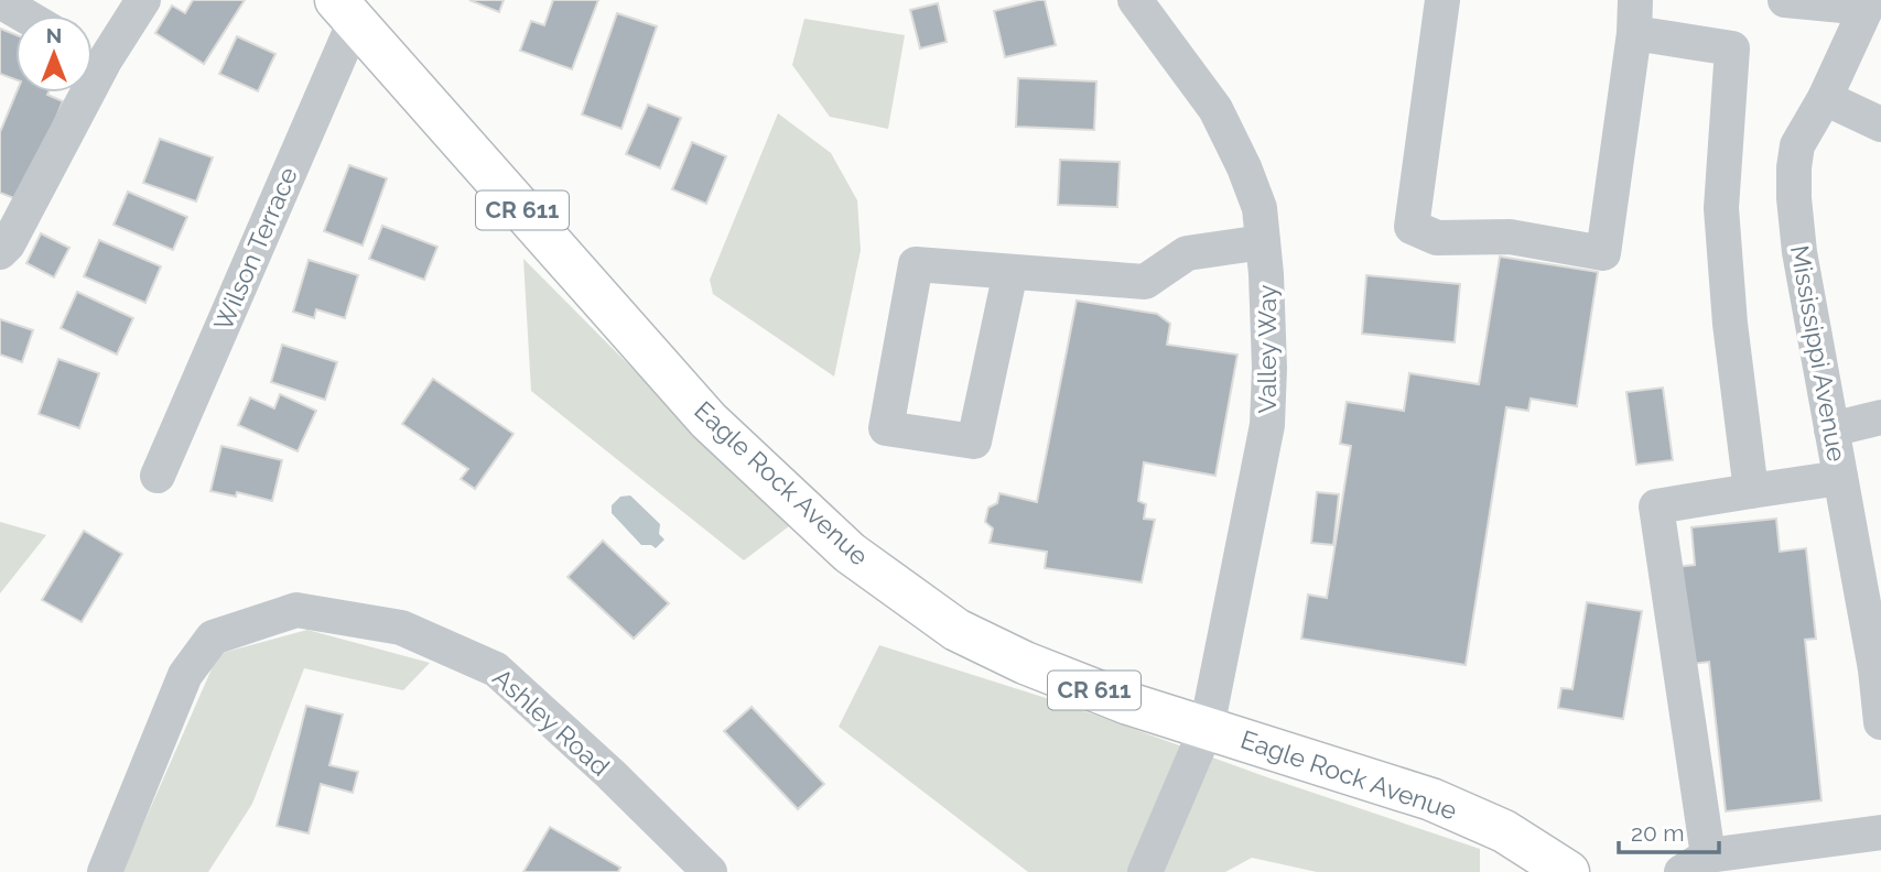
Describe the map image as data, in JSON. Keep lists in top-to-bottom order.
{
  "streets": {
    "main road": ["CR 611", "Eagle Rock Avenue"],
    "street": [
      "Wilson Terrace",
      "Valley Way",
      "Mississippi Avenue",
      "Ashley Road"
    ]
  },
  "crossings": [
    ["Wilson Terrace", "Eagle Rock Avenue"],
    ["Valley Way", "Eagle Rock Avenue"]
  ],
  "scale_bar": "20 m",
  "north": "top"
}
